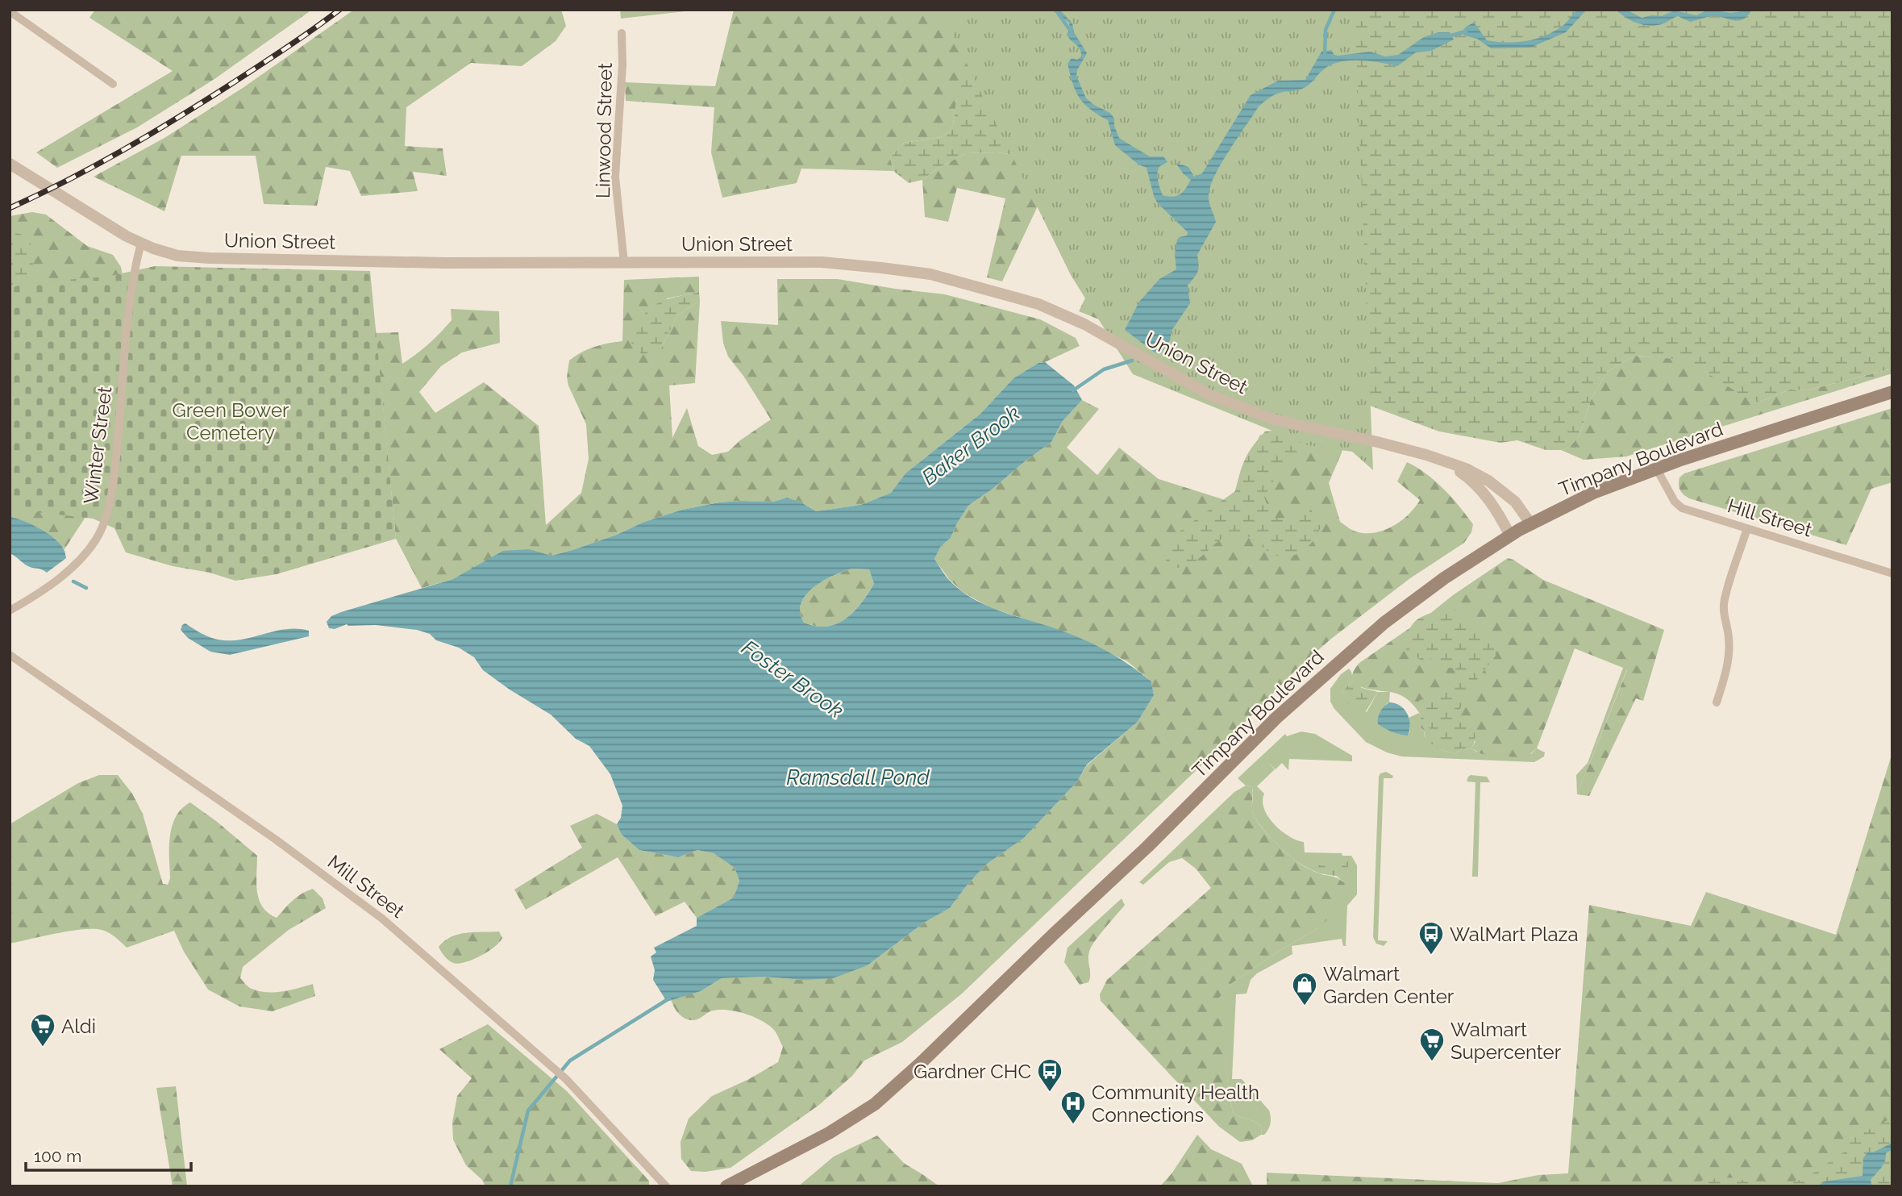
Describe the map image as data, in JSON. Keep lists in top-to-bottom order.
{
  "streets": {
    "main road": ["Timpany Boulevard"],
    "street": [
      "Linwood Street",
      "Union Street",
      "Winter Street",
      "Hill Street",
      "Mill Street"
    ]
  },
  "crossings": [
    ["Linwood Street", "Union Street"],
    ["Union Street", "Winter Street"],
    ["Union Street", "Timpany Boulevard"],
    ["Timpany Boulevard", "Hill Street"]
  ],
  "water": ["Baker Brook", "Foster Brook", "Ramsdall Pond"],
  "parks": ["Green Bower Cemetery"],
  "places": {
    "bus stop": ["WalMart Plaza", "Gardner CHC"],
    "shop": ["Walmart Garden Center"],
    "supermarket": ["Aldi", "Walmart Supercenter"],
    "hospital": ["Community Health Connections"]
  },
  "scale_bar": "100 m"
}
